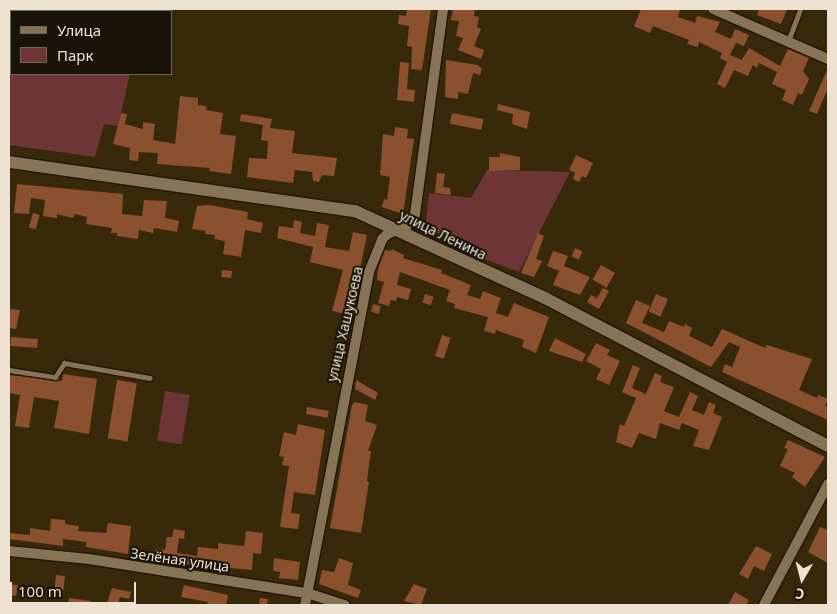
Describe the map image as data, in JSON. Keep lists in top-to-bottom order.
{
  "streets": {
    "street": ["улица Ленина", "улица Хашукоева", "Зелёная улица"]
  },
  "crossings": [
    ["улица Ленина", "улица Хашукоева"],
    ["улица Хашукоева", "Зелёная улица"]
  ],
  "legend": ["Улица", "Парк"],
  "scale_bar": "100 m",
  "north": "bottom"
}
